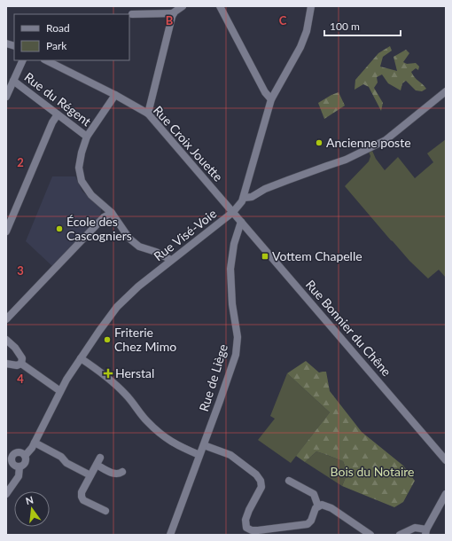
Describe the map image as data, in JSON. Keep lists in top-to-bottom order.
{
  "streets": {
    "street": [
      "Rue du Régent",
      "Rue Croix Jouette",
      "Rue Visé-Voie",
      "Rue Bonnier du Chêne",
      "Rue de Liège"
    ]
  },
  "crossings": [
    ["Rue Croix Jouette", "Rue Visé-Voie"],
    ["Rue Croix Jouette", "Rue Bonnier du Chêne"],
    ["Rue Visé-Voie", "Rue Bonnier du Chêne"],
    ["Rue Bonnier du Chêne", "Rue de Liège"]
  ],
  "parks": ["Bois du Notaire"],
  "places": {
    "other": ["Ancienne poste", "École des Cascogniers", "Friterie Chez Mimo"],
    "transit": ["Vottem Chapelle"],
    "health": ["Herstal"]
  },
  "legend": ["Road", "Park"],
  "scale_bar": "100 m",
  "north": "top",
  "grid": {
    "columns": ["B", "C"],
    "rows": ["2", "3", "4"]
  }
}
